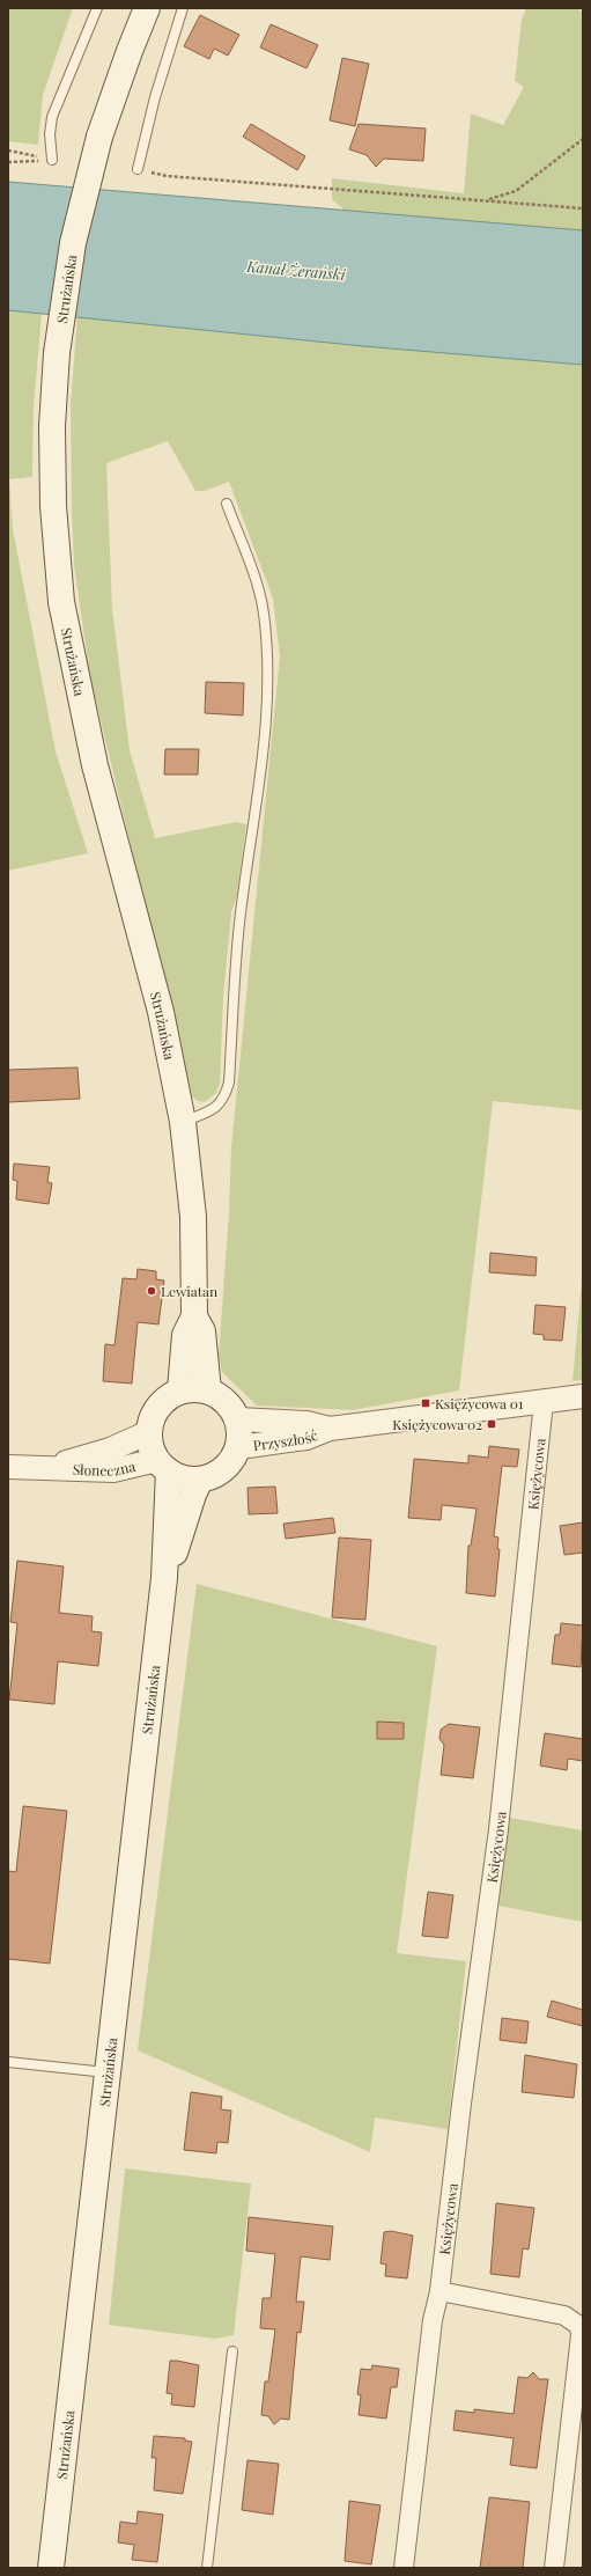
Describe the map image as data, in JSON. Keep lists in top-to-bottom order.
{
  "streets": {
    "main road": ["Strużańska"],
    "street": ["Przyszłość", "Słoneczna", "Księżycowa"]
  },
  "crossings": [
    ["Strużańska", "Przyszłość"],
    ["Strużańska", "Słoneczna"],
    ["Przyszłość", "Słoneczna"],
    ["Przyszłość", "Księżycowa"]
  ],
  "water": ["Kanał Żerański"],
  "places": {
    "other": ["Lewiatan"],
    "transit": ["Księżycowa 01", "Księżycowa 02"]
  }
}
